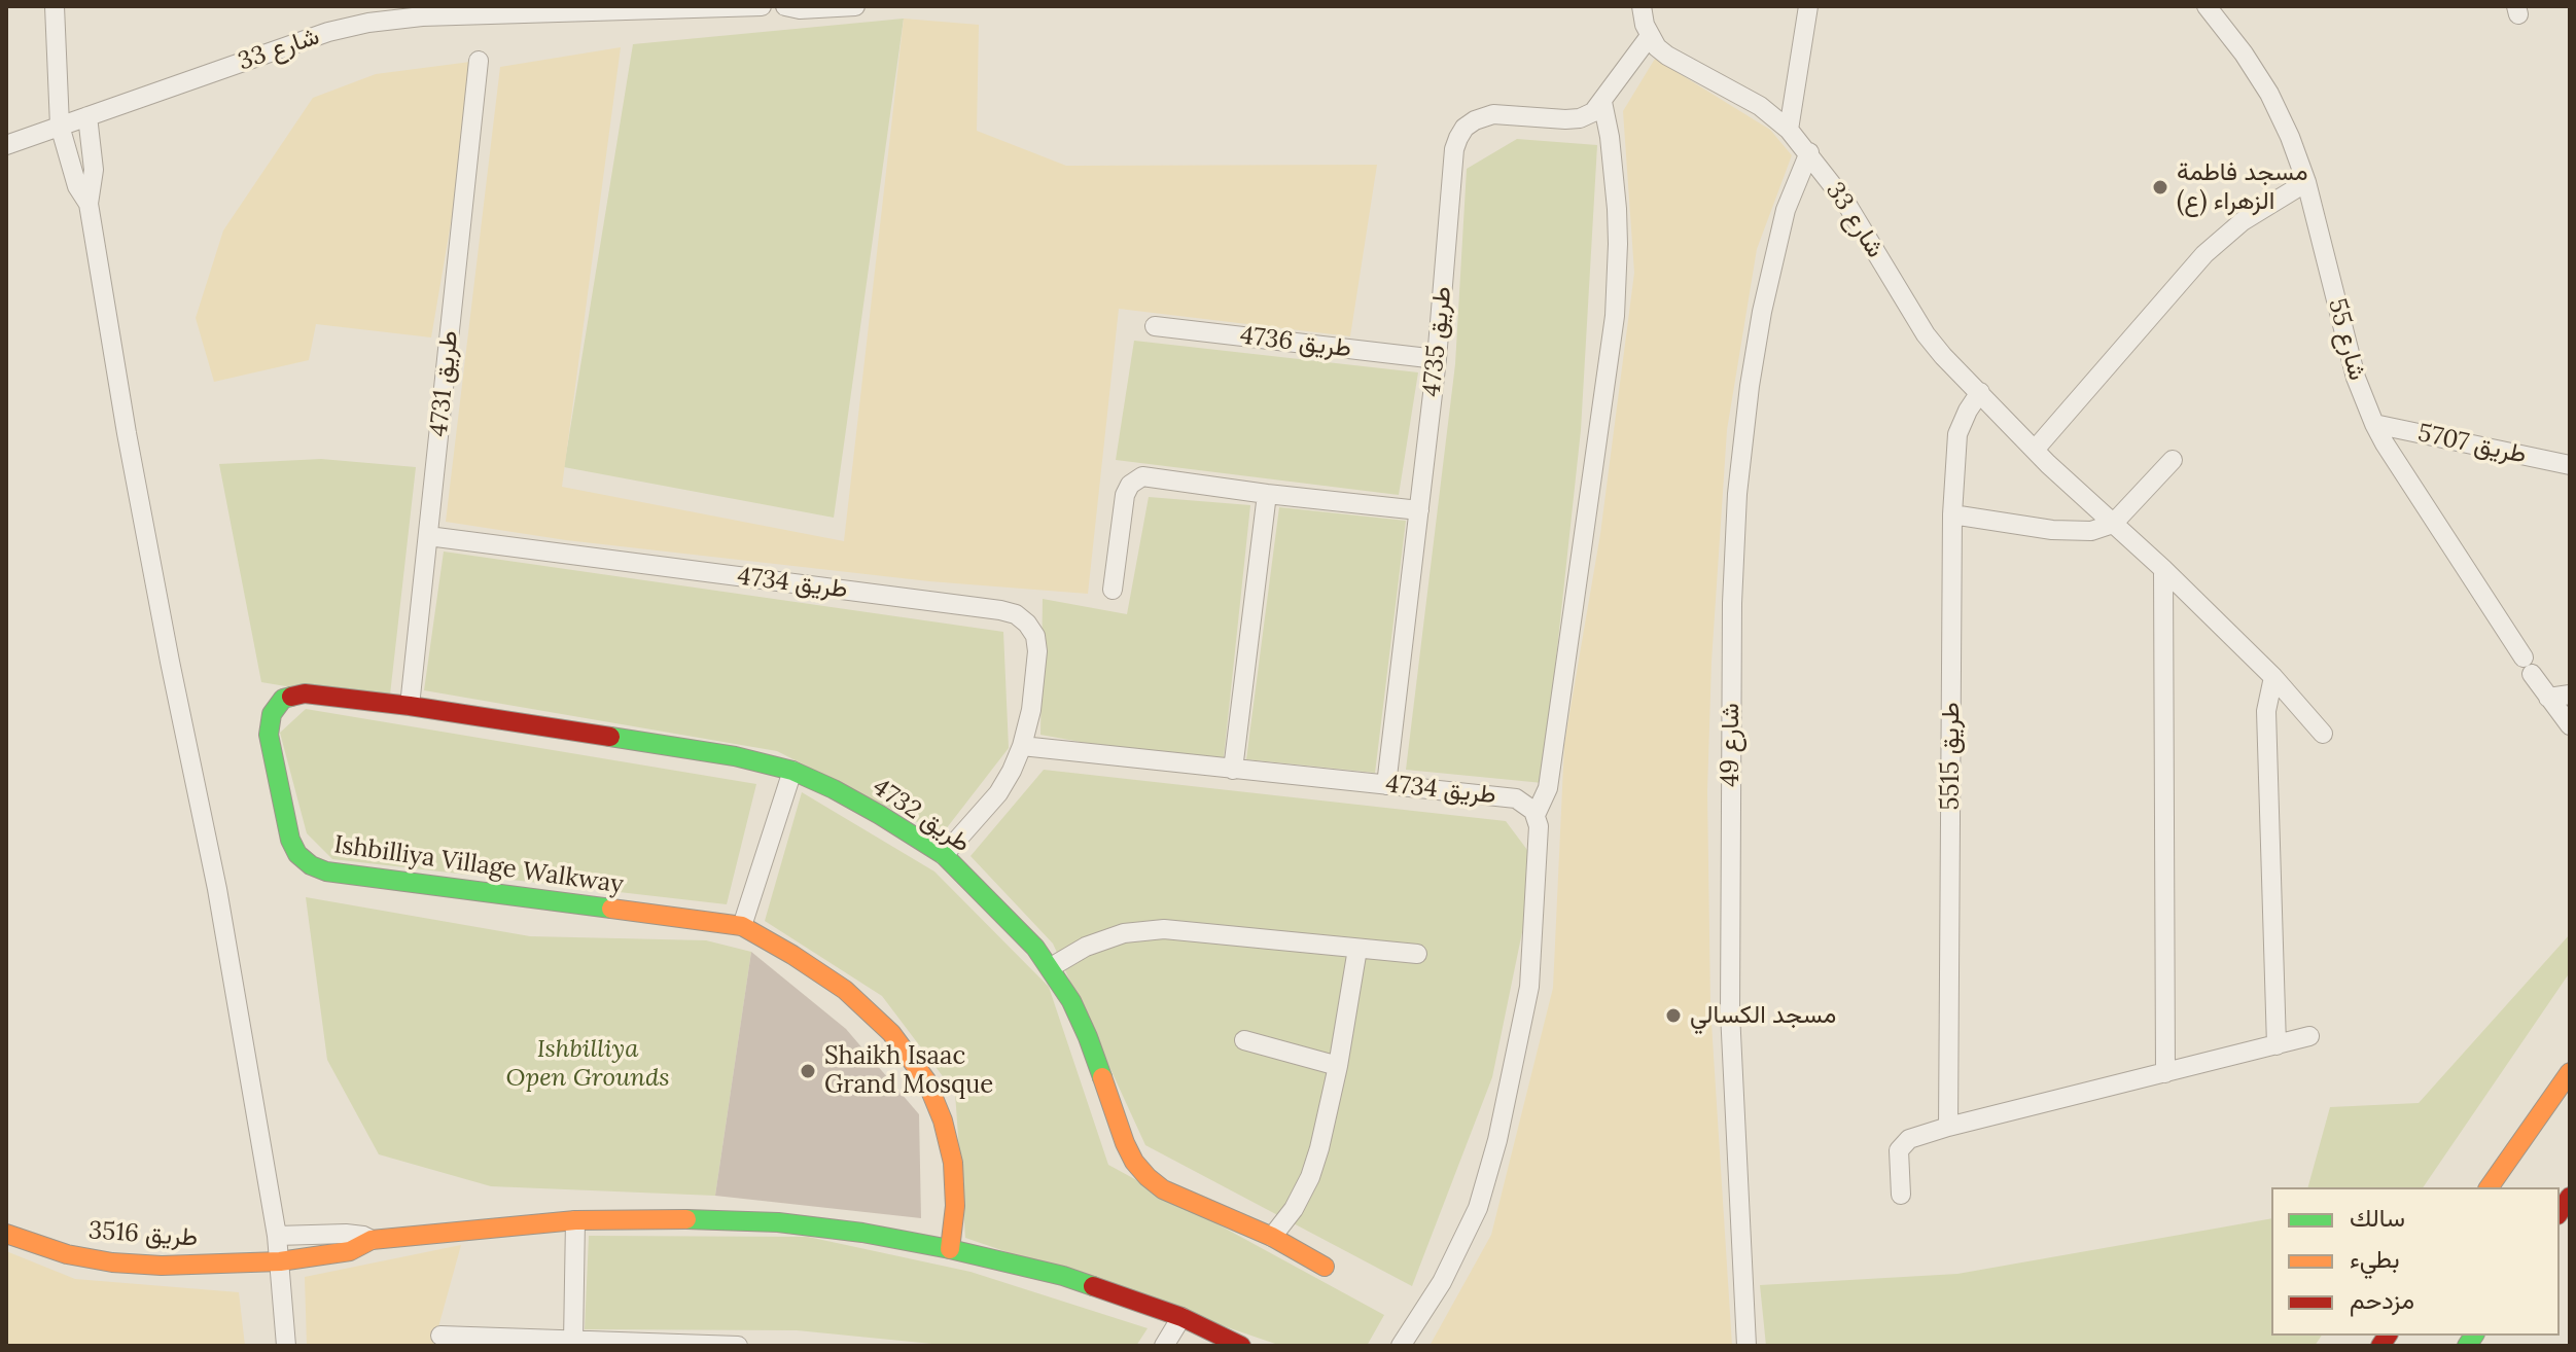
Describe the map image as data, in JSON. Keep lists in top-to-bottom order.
{
  "streets": {
    "main road": ["طريق 4732", "Ishbilliya Village Walkway", "طريق 3516"],
    "street": [
      "شارع 33",
      "شارع 55",
      "طريق 4735",
      "طريق 4736",
      "طريق 4731",
      "طريق 5707",
      "طريق 4734",
      "شارع 49",
      "طريق 5515"
    ]
  },
  "crossings": [
    ["شارع 33", "شارع 49"],
    ["شارع 33", "طريق 5515"],
    ["شارع 55", "طريق 5707"],
    ["طريق 4735", "طريق 4736"],
    ["طريق 4735", "طريق 4734"],
    ["طريق 4731", "طريق 4734"],
    ["طريق 4731", "طريق 4732"],
    ["طريق 4734", "طريق 4732"],
    ["طريق 4732", "Ishbilliya Village Walkway"]
  ],
  "parks": ["Ishbilliya Open Grounds"],
  "places": ["مسجد فاطمة الزهراء (ع)", "مسجد الكسالي", "Shaikh Isaac Grand Mosque"],
  "legend": ["سالك", "بطيء", "مزدحم"]
}
